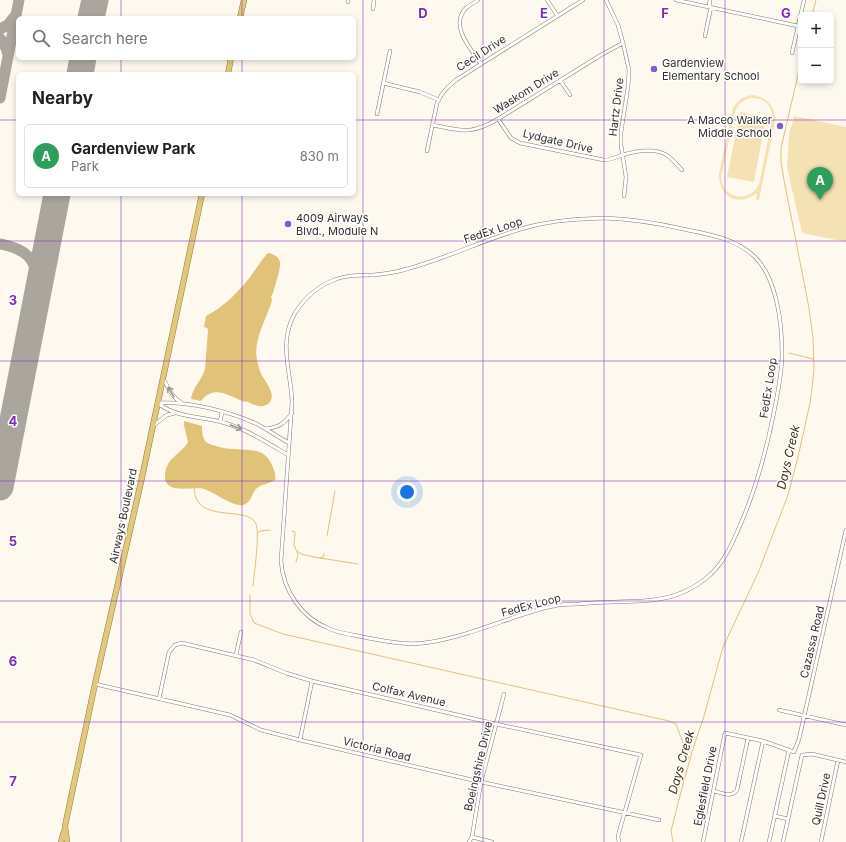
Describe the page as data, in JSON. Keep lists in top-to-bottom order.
{
  "streets": {
    "main road": ["Airways Boulevard"],
    "street": [
      "Cecil Drive",
      "Waskom Drive",
      "Hartz Drive",
      "Lydgate Drive",
      "FedEx Loop",
      "Cazassa Road",
      "Colfax Avenue",
      "Victoria Road",
      "Boeingshire Drive",
      "Eglesfield Drive",
      "Quill Drive"
    ]
  },
  "crossings": [
    ["Cecil Drive", "Waskom Drive"],
    ["Waskom Drive", "Hartz Drive"],
    ["Waskom Drive", "Lydgate Drive"],
    ["Hartz Drive", "Lydgate Drive"],
    ["Airways Boulevard", "Victoria Road"],
    ["Colfax Avenue", "Victoria Road"],
    ["Colfax Avenue", "Boeingshire Drive"],
    ["Victoria Road", "Boeingshire Drive"]
  ],
  "water": ["Days Creek"],
  "places": ["Gardenview Elementary School", "A Maceo Walker Middle School", "4009 Airways Blvd., Module N"],
  "page": {
    "map_buttons": ["+", "−"],
    "search": "Search here",
    "heading": "Nearby",
    "list": [
      {
        "mark": "A",
        "name": "Gardenview Park",
        "note": "Park",
        "value": "830 m"
      }
    ],
    "pins": "A"
  },
  "grid": {
    "columns": [
      "D",
      "E",
      "F",
      "G"
    ],
    "rows": [
      "3",
      "4",
      "5",
      "6",
      "7"
    ]
  }
}
